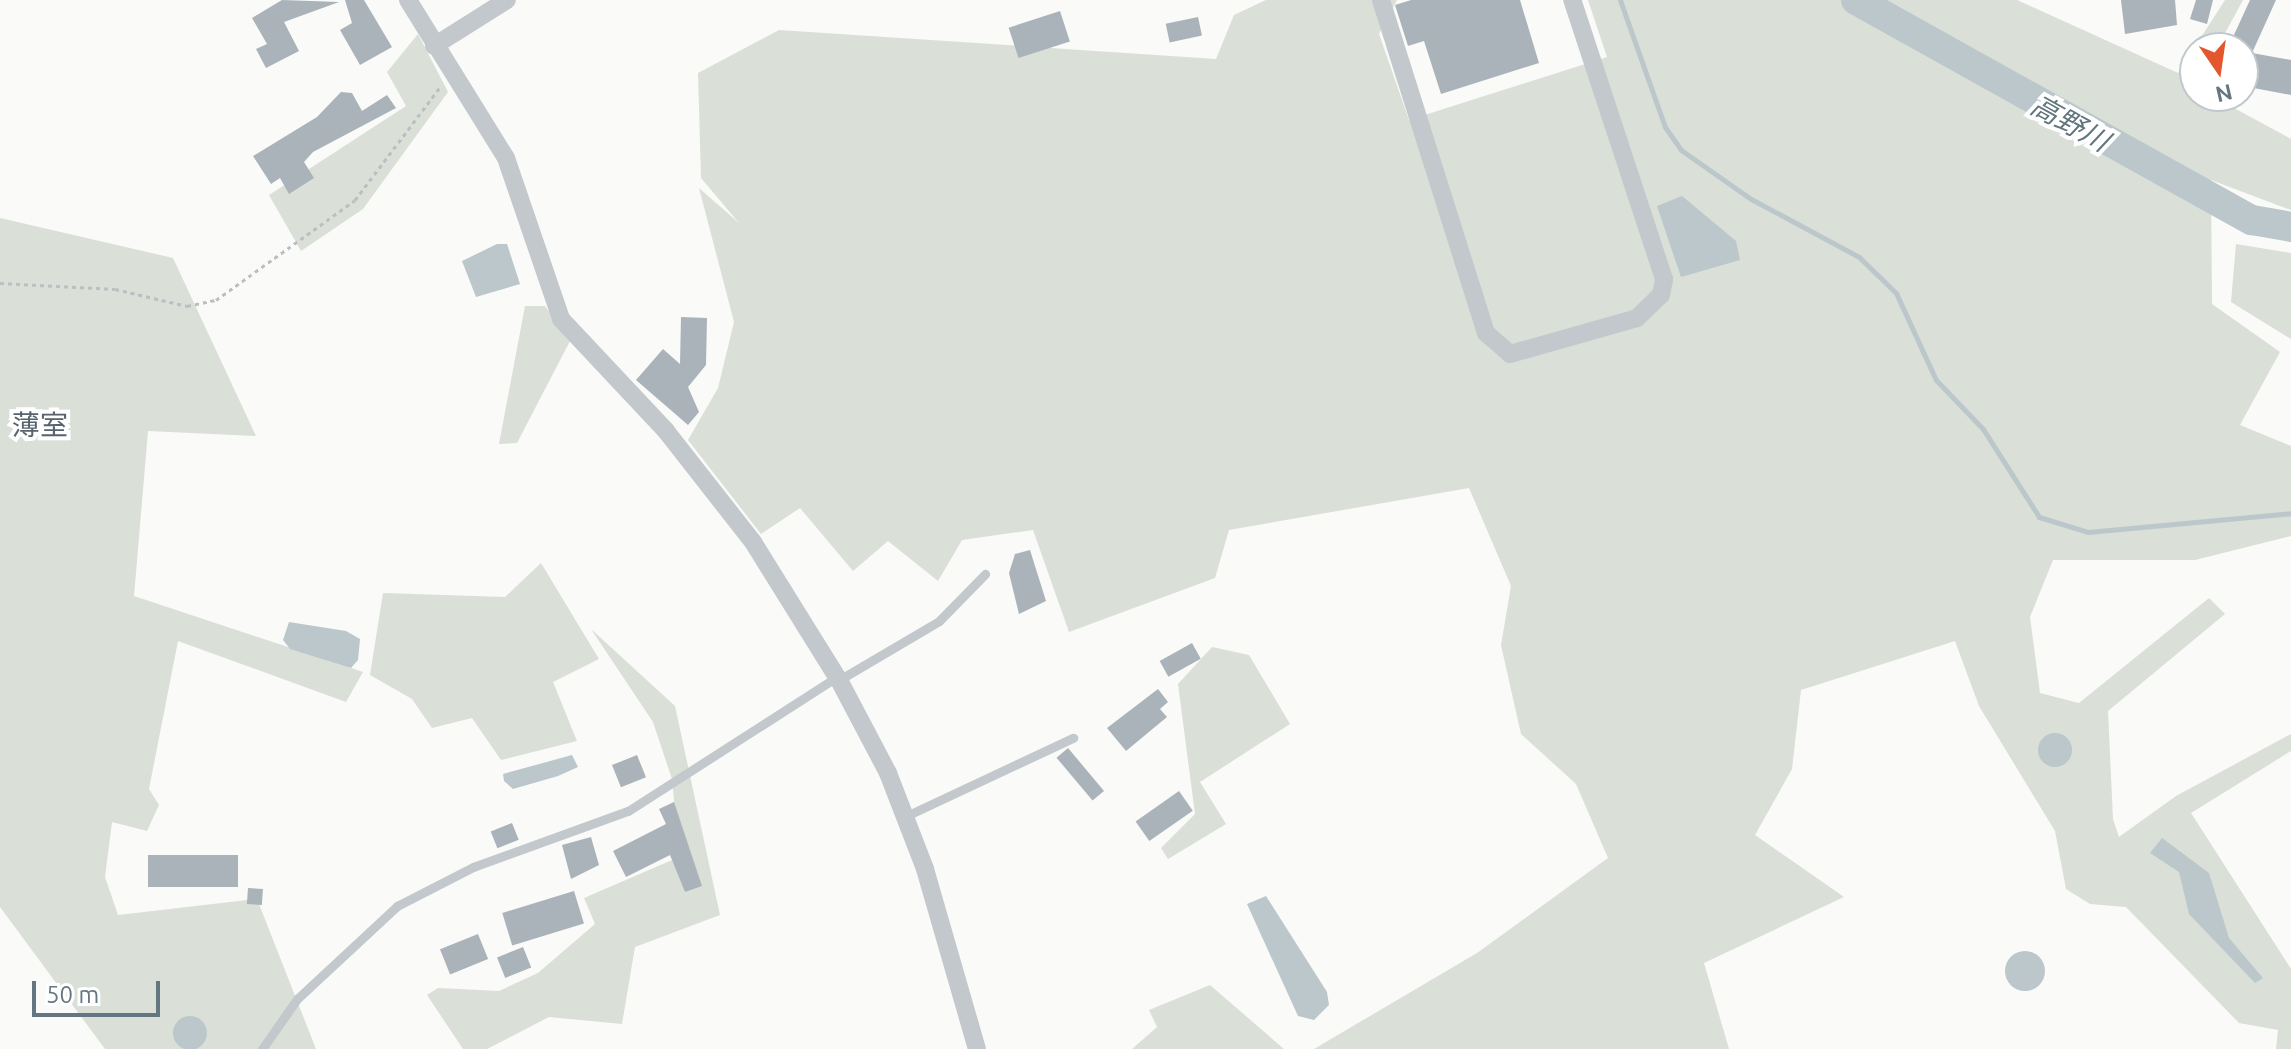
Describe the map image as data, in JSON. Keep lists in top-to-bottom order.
{
  "districts": ["薄室"],
  "water": ["高野川"],
  "scale_bar": "50 m",
  "north": "bottom"
}
